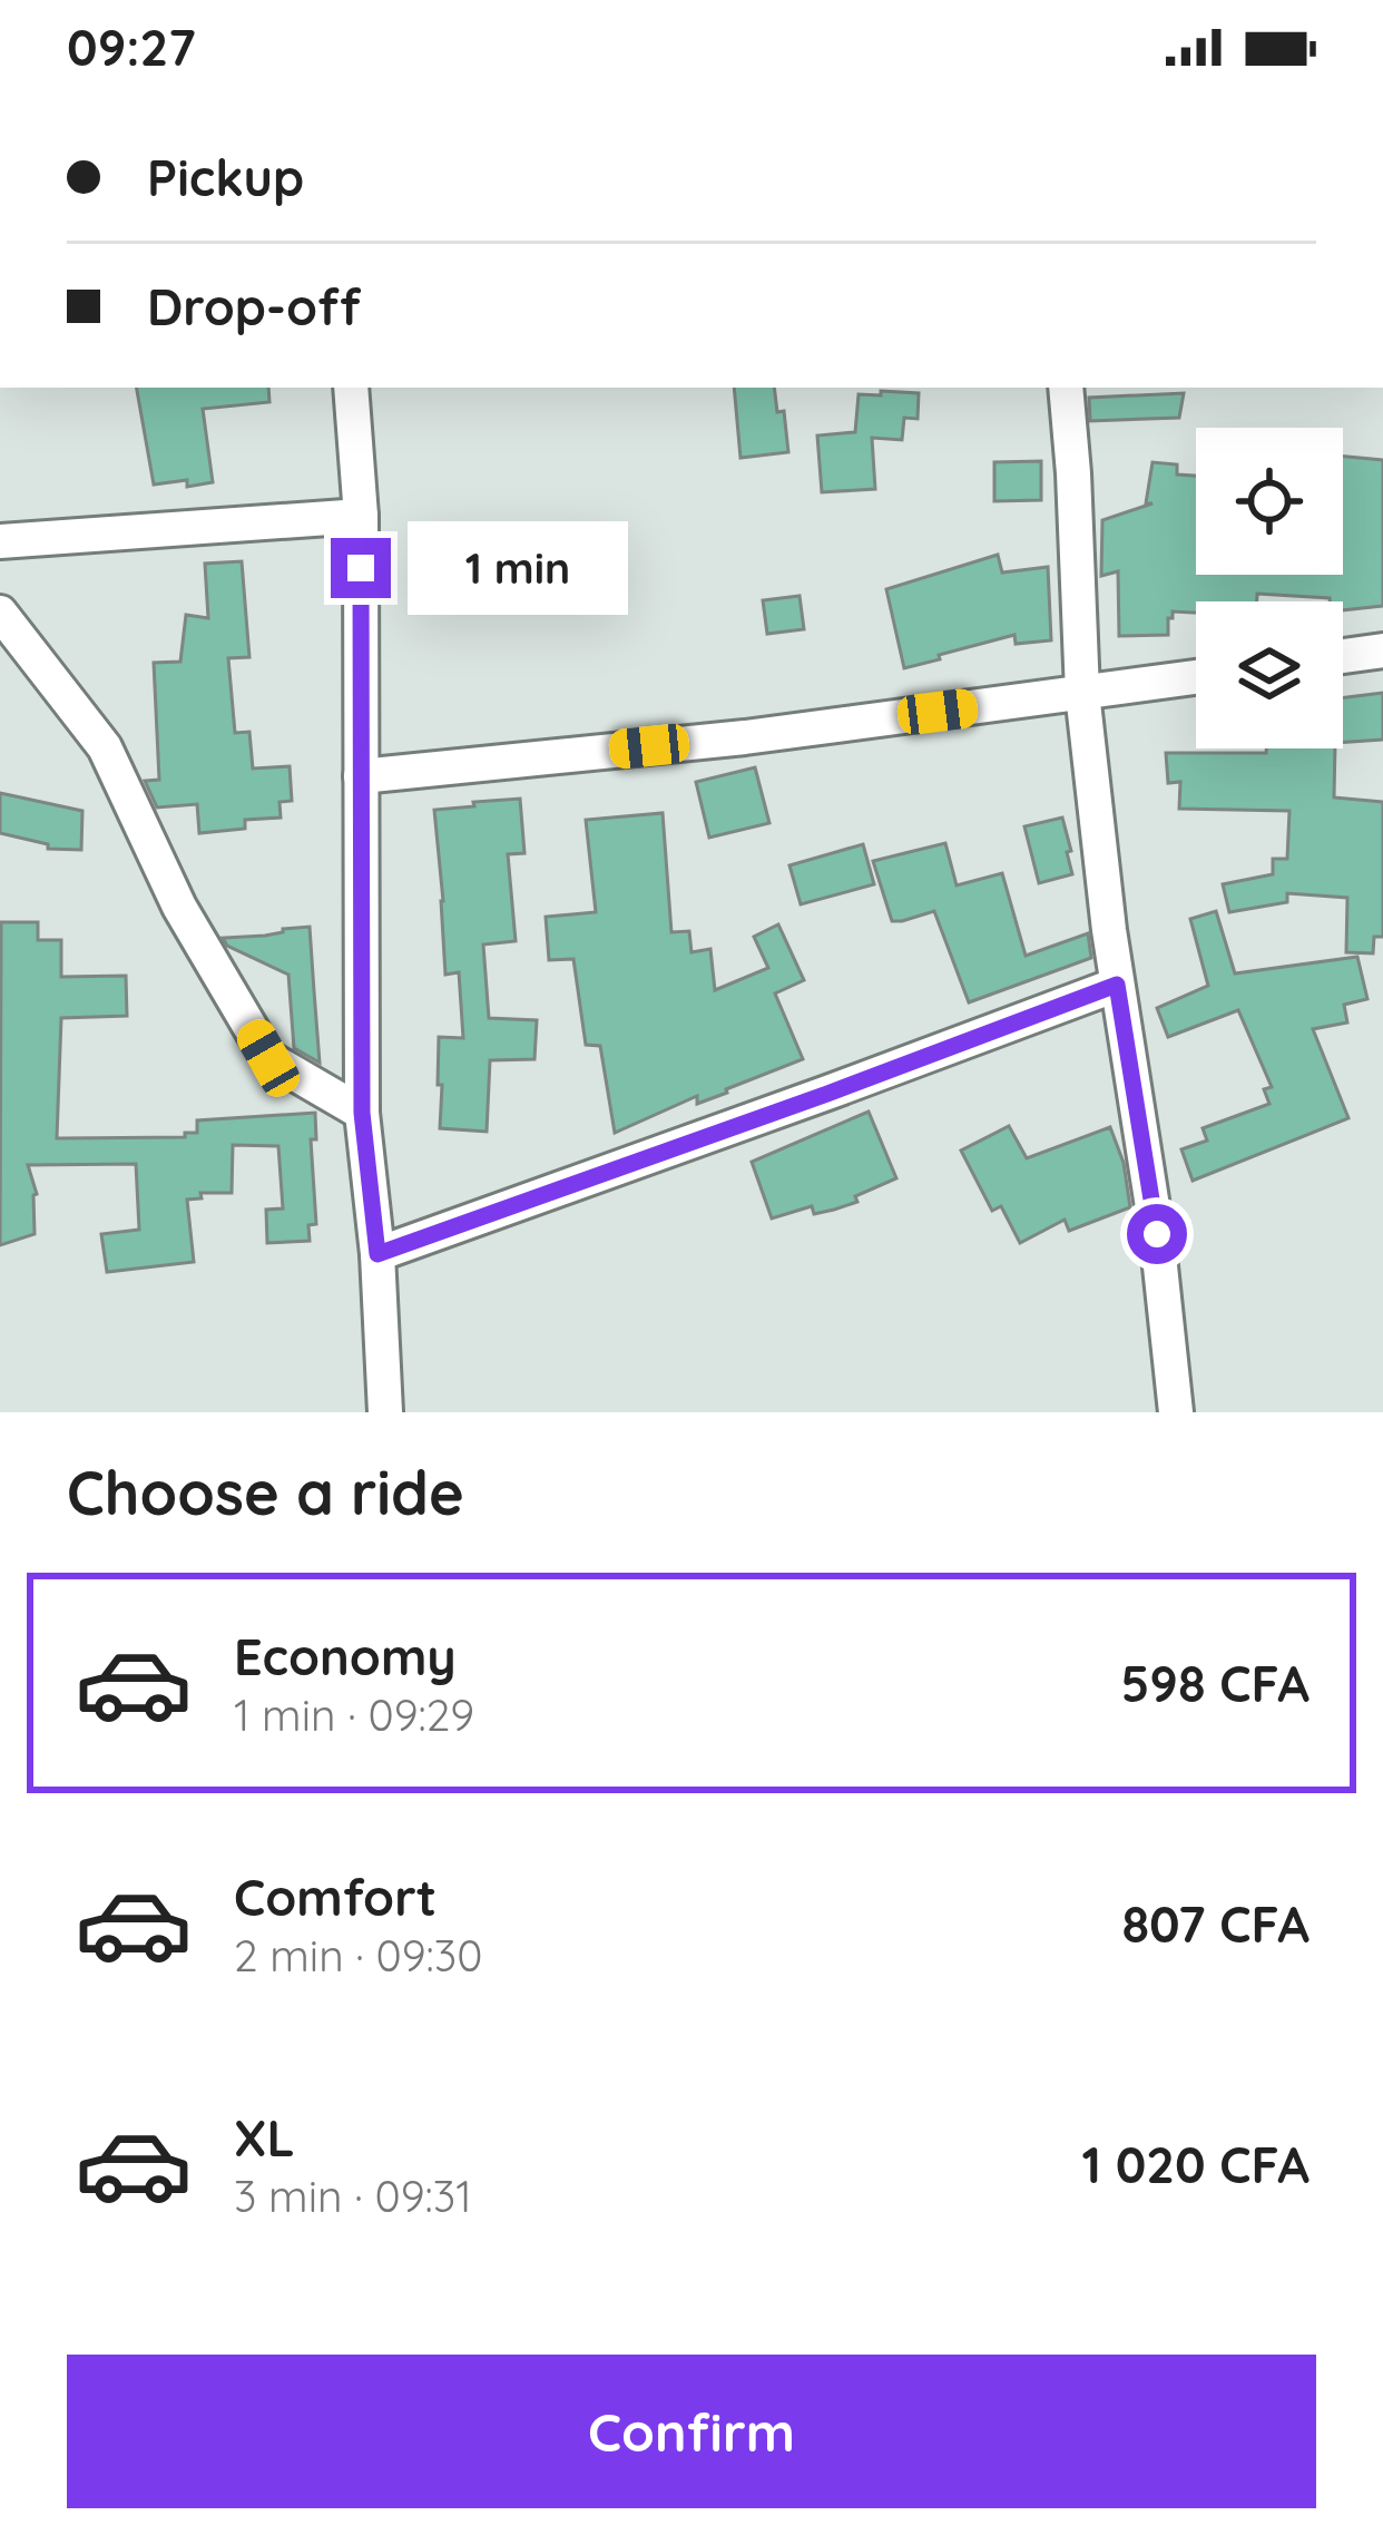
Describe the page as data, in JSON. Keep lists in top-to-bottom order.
{
  "page": {
    "status": "09:27",
    "banner": ["Pickup", "Drop-off"],
    "bubble": "1 min",
    "heading": "Choose a ride",
    "list": [
      {
        "name": "Economy",
        "note": "1 min · 09:29",
        "value": "598 CFA"
      },
      {
        "name": "Comfort",
        "note": "2 min · 09:30",
        "value": "807 CFA"
      },
      {
        "name": "XL",
        "note": "3 min · 09:31",
        "value": "1 020 CFA"
      }
    ],
    "buttons": "Confirm"
  }
}
